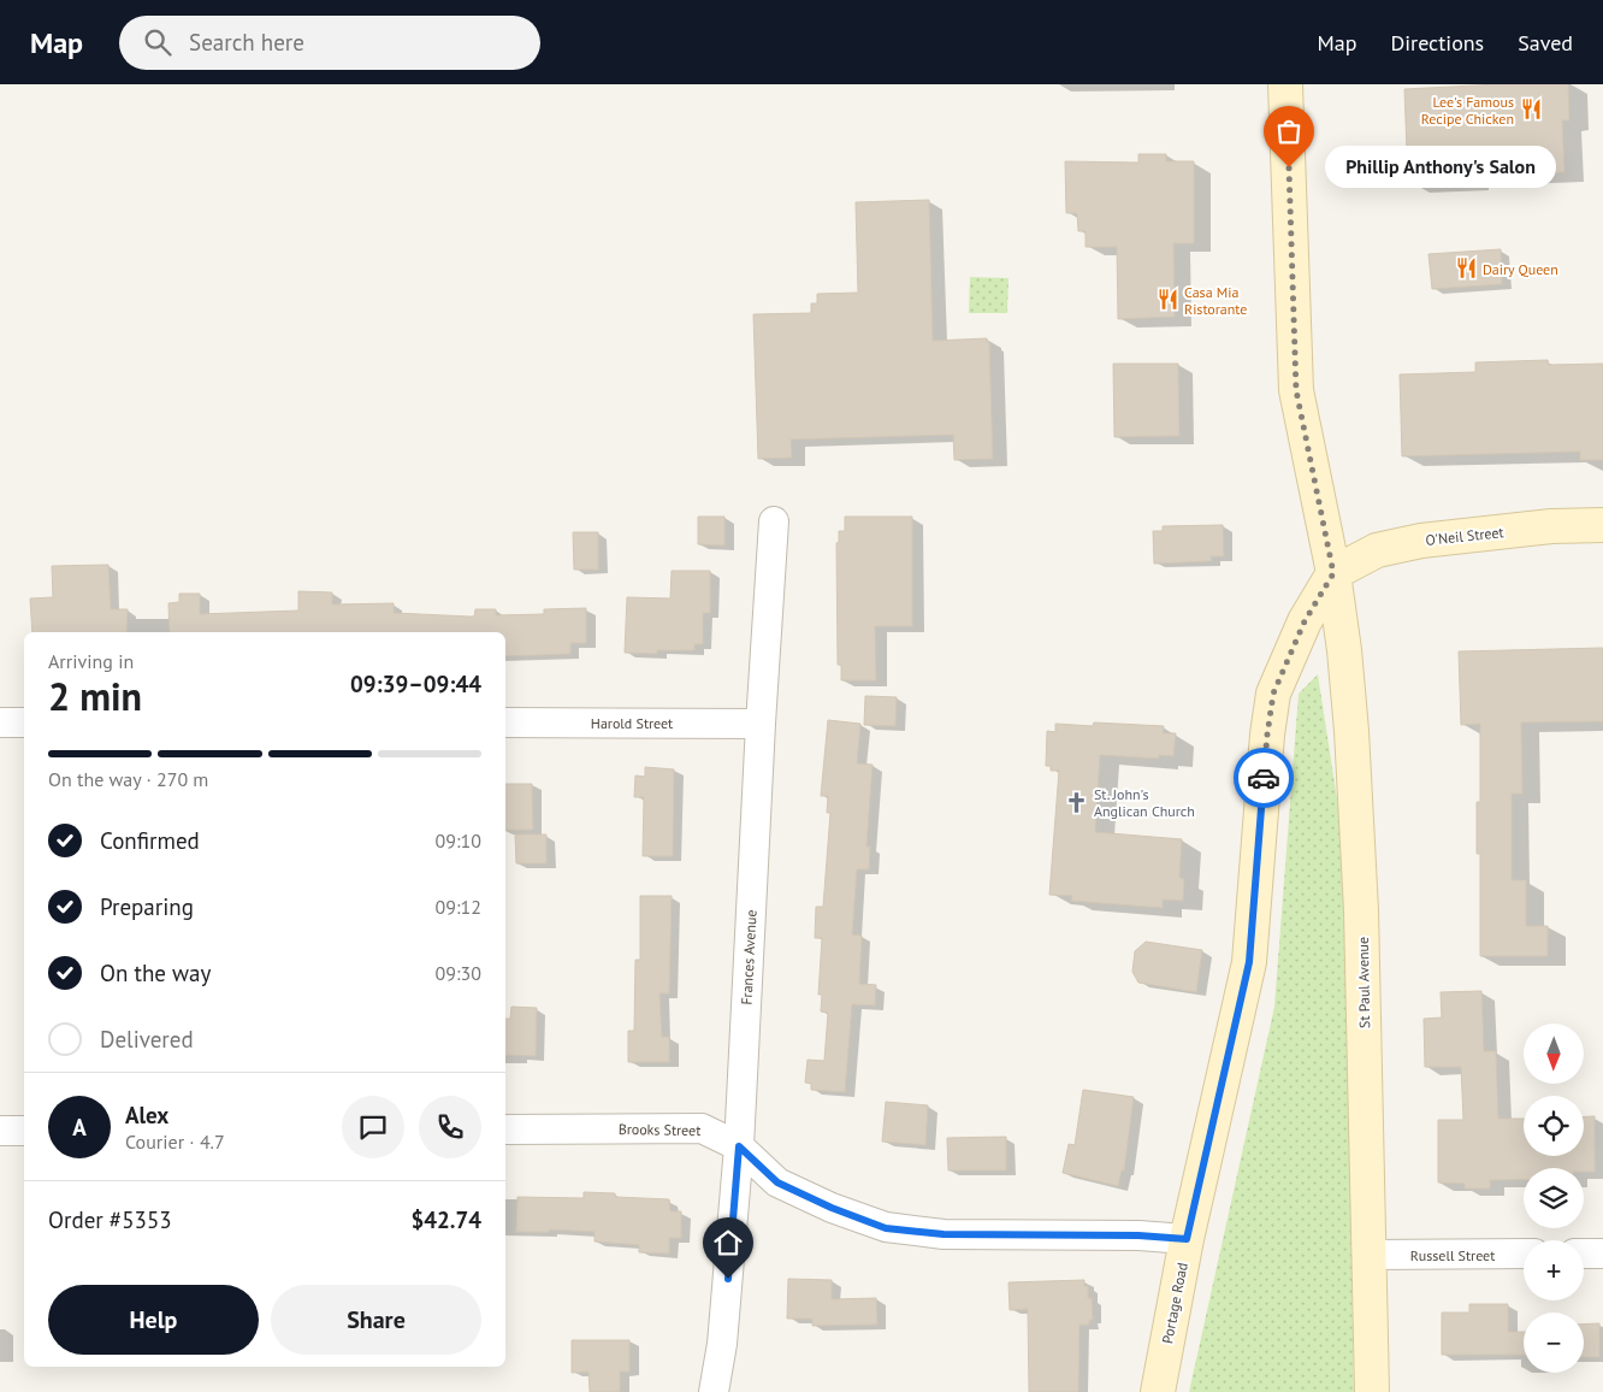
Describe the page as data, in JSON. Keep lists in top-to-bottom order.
{
  "streets": {
    "main road": ["O'Neil Street", "St Paul Avenue", "Portage Road"],
    "street": [
      "Harold Street",
      "Frances Avenue",
      "Brooks Street",
      "Russell Street"
    ]
  },
  "crossings": [
    ["O'Neil Street", "St Paul Avenue"],
    ["O'Neil Street", "Portage Road"],
    ["Harold Street", "Frances Avenue"],
    ["Frances Avenue", "Brooks Street"],
    ["St Paul Avenue", "Russell Street"],
    ["St Paul Avenue", "Portage Road"],
    ["Brooks Street", "Portage Road"]
  ],
  "places": {
    "restaurant": ["Lee's Famous Recipe Chicken", "Dairy Queen", "Casa Mia Ristorante"],
    "other": ["Phillip Anthony's Salon"],
    "church": ["St. John's Anglican Church"]
  },
  "north": "bottom",
  "page": {
    "header": "Map",
    "search": "Search here",
    "nav": ["Map", "Directions", "Saved"],
    "bubble": "Phillip Anthony's Salon",
    "heading": ["2 min", "Arriving in", "09:39–09:44"],
    "panel": [
      "Alex",
      "Courier · 4.7",
      "Order #5353",
      "$42.74"
    ],
    "bar": "On the way · 270 m",
    "list": [
      ["Confirmed", "09:10"],
      ["Preparing", "09:12"],
      ["On the way", "09:30"],
      "Delivered"
    ],
    "map_buttons": ["+", "−"],
    "round": "A",
    "buttons": ["Help", "Share"]
  }
}
